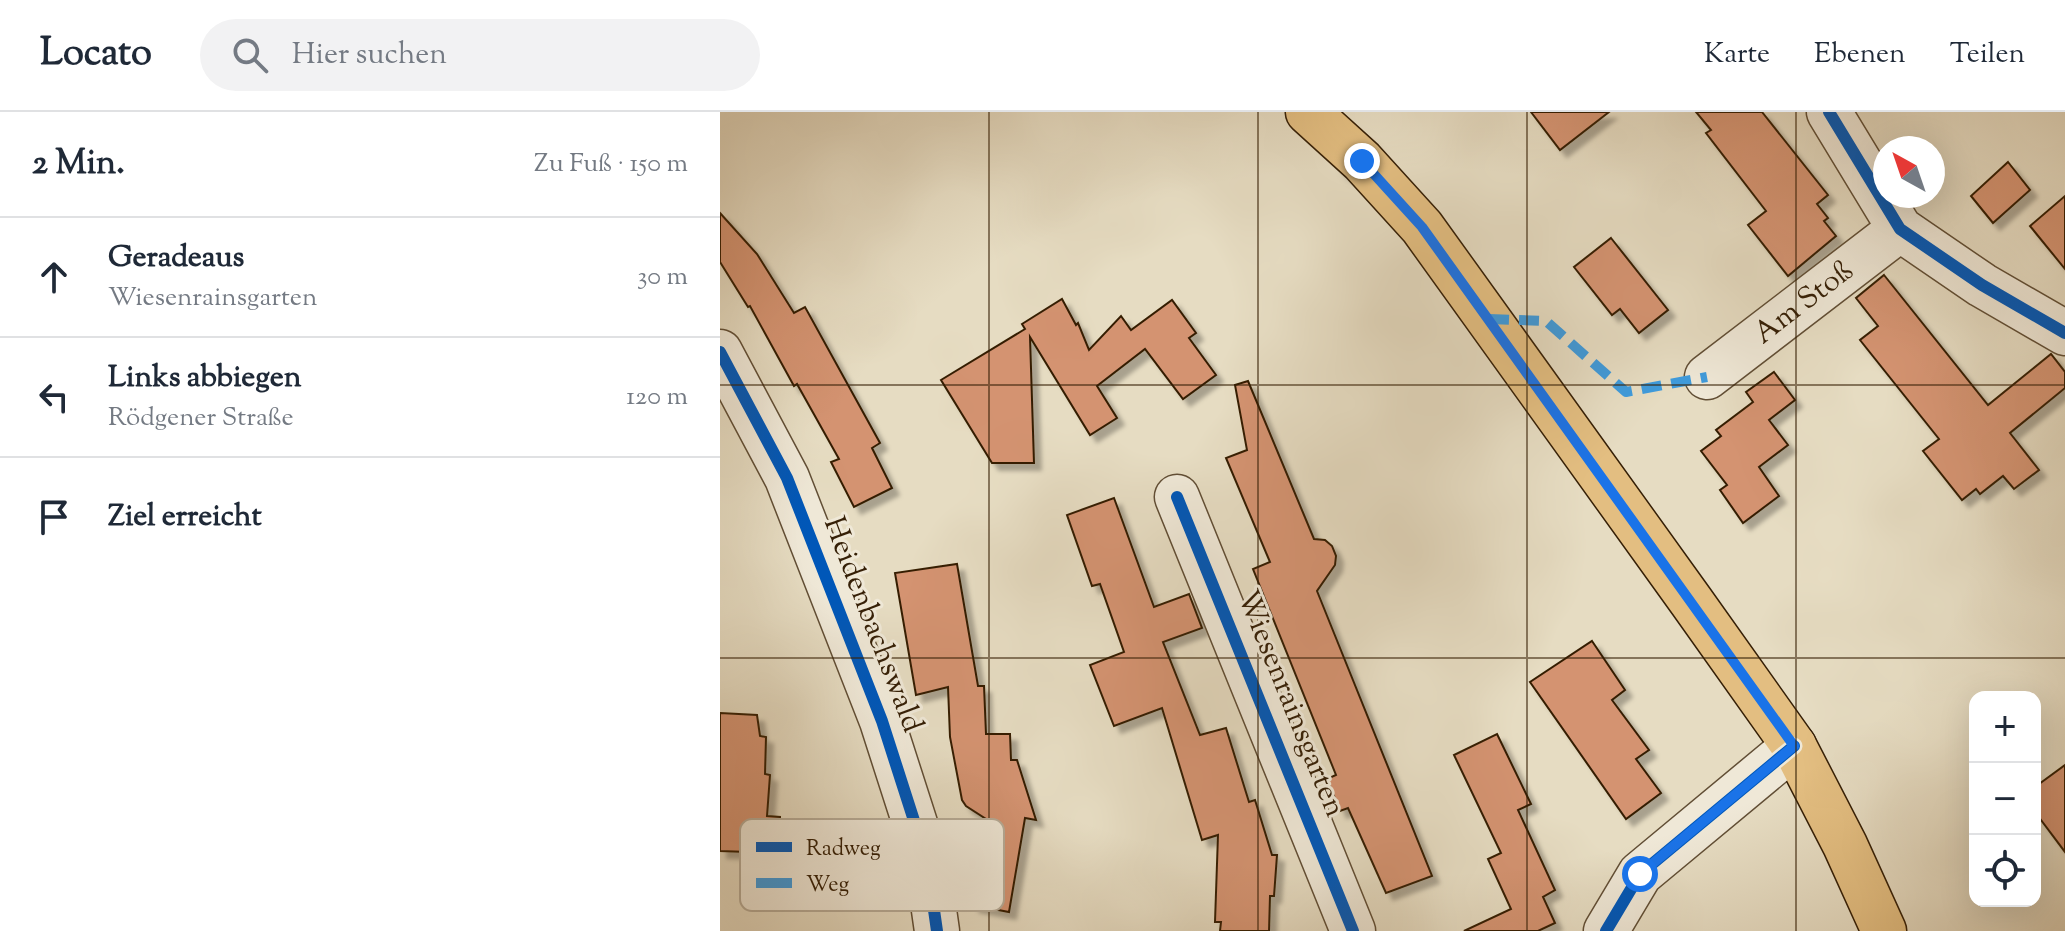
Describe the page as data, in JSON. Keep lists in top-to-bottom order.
{
  "streets": {
    "street": ["Am Stoß", "Heidenbachswald", "Wiesenrainsgarten"]
  },
  "legend": ["Radweg", "Weg"],
  "north": "top left",
  "page": {
    "header": "Locato",
    "search": "Hier suchen",
    "nav": ["Karte", "Ebenen", "Teilen"],
    "heading": ["2 Min.", "Zu Fuß · 150 m"],
    "list": [
      ["Geradeaus", "Wiesenrainsgarten", "30 m"],
      ["Links abbiegen", "Rödgener Straße", "120 m"],
      "Ziel erreicht"
    ],
    "map_buttons": ["+", "−"]
  }
}
